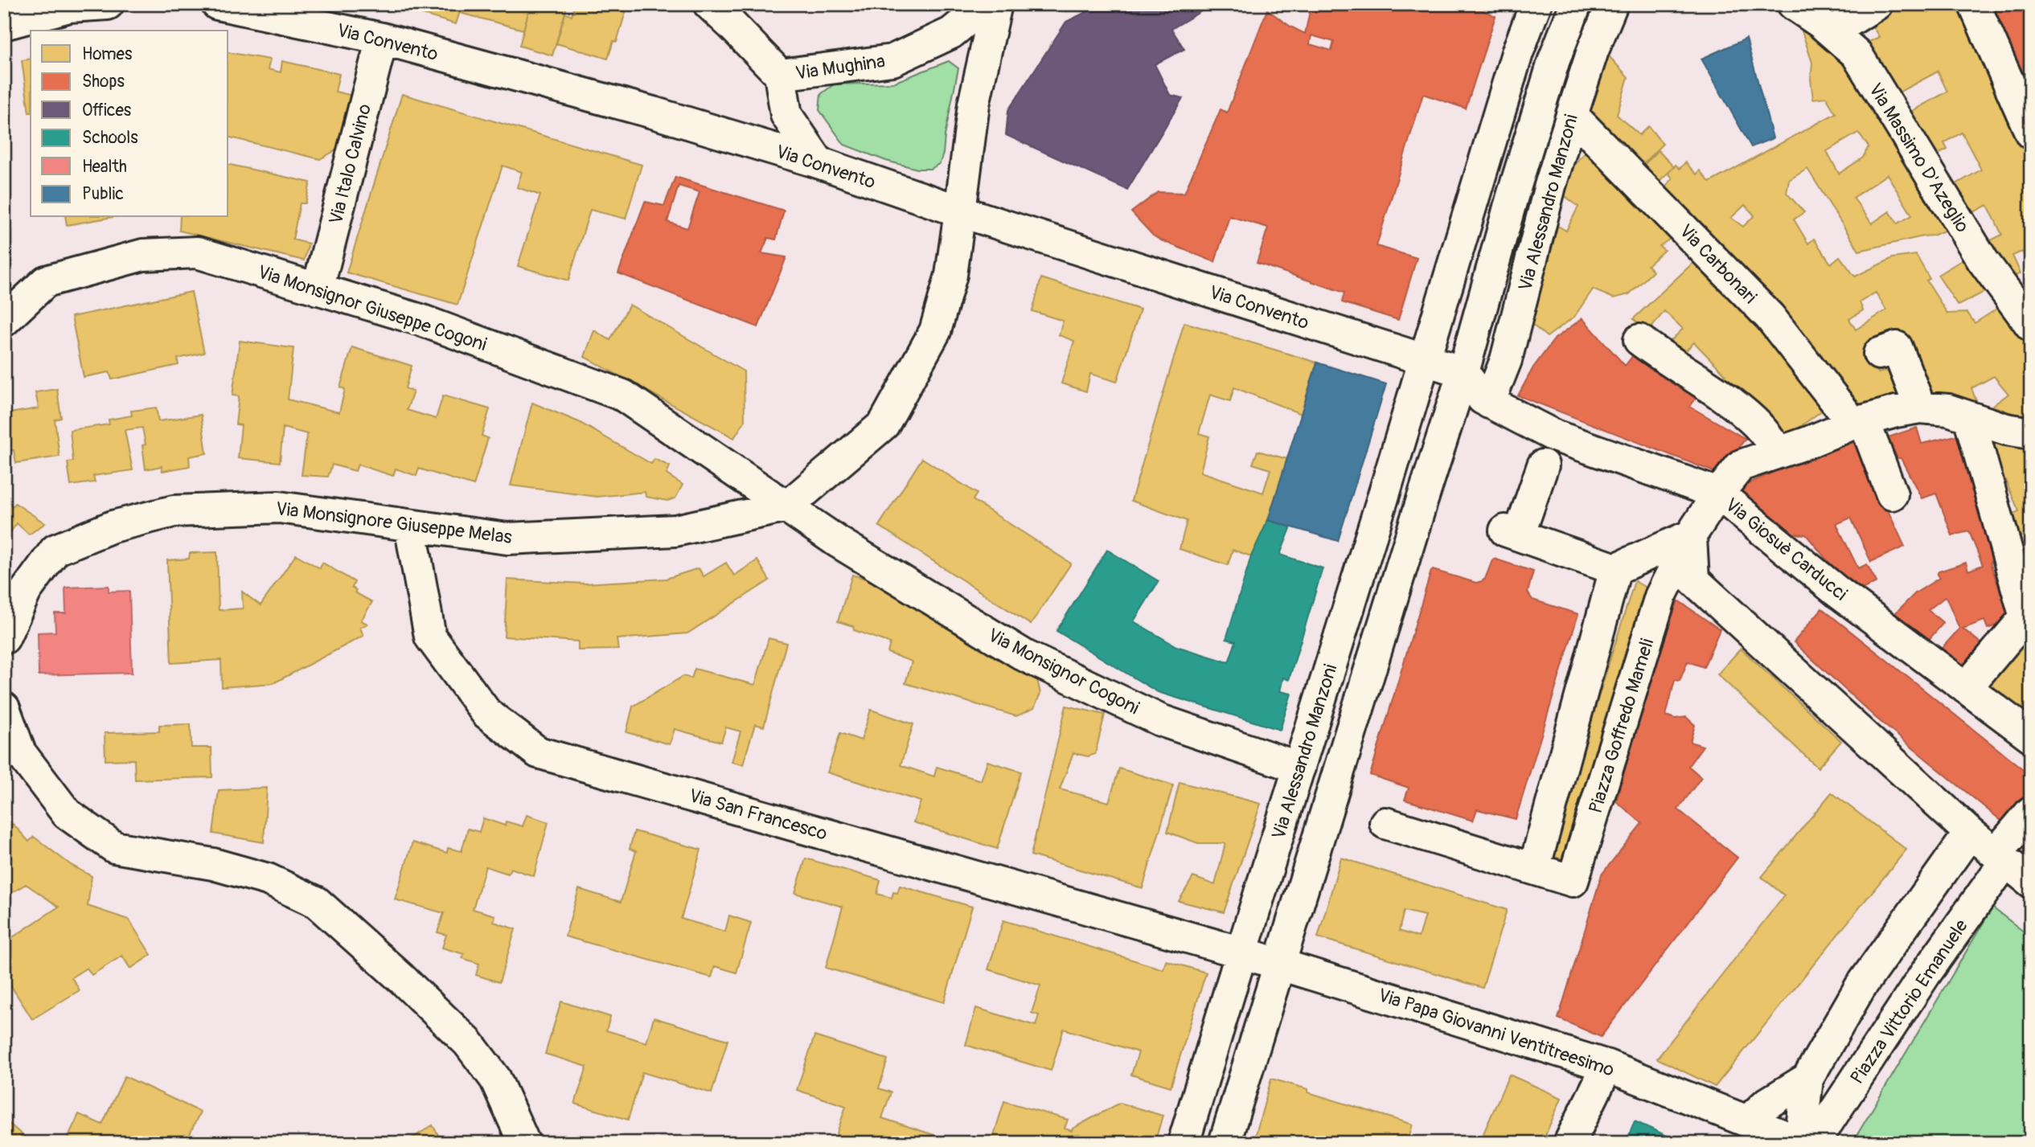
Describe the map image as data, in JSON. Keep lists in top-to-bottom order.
{
  "streets": {
    "street": [
      "Via Convento",
      "Via Mughina",
      "Via Massimo D'Azeglio",
      "Via Italo Calvino",
      "Via Alessandro Manzoni",
      "Via Carbonari",
      "Via Monsignor Giuseppe Cogoni",
      "Via Monsignore Giuseppe Melas",
      "Via Giosuè Carducci",
      "Via Monsignor Cogoni",
      "Piazza Goffredo Mameli",
      "Via San Francesco",
      "Piazza Vittorio Emanuele",
      "Via Papa Giovanni Ventitreesimo"
    ]
  },
  "crossings": [
    ["Via Convento", "Via Mughina"],
    ["Via Convento", "Via Italo Calvino"],
    ["Via Convento", "Via Alessandro Manzoni"],
    ["Via Convento", "Via Monsignore Giuseppe Melas"],
    ["Via Italo Calvino", "Via Monsignor Giuseppe Cogoni"],
    ["Via Alessandro Manzoni", "Via Carbonari"],
    ["Via Alessandro Manzoni", "Via Giosuè Carducci"],
    ["Via Alessandro Manzoni", "Via Monsignor Cogoni"],
    ["Via Alessandro Manzoni", "Via San Francesco"],
    ["Via Alessandro Manzoni", "Via Papa Giovanni Ventitreesimo"],
    ["Via Carbonari", "Piazza Goffredo Mameli"],
    ["Via Monsignor Giuseppe Cogoni", "Via Monsignore Giuseppe Melas"],
    ["Via Monsignor Giuseppe Cogoni", "Via Monsignor Cogoni"],
    ["Via Monsignore Giuseppe Melas", "Via Monsignor Cogoni"],
    ["Via Monsignore Giuseppe Melas", "Via San Francesco"],
    ["Via Giosuè Carducci", "Piazza Goffredo Mameli"],
    ["Via San Francesco", "Via Papa Giovanni Ventitreesimo"]
  ],
  "legend": [
    "Homes",
    "Shops",
    "Offices",
    "Schools",
    "Health",
    "Public"
  ]
}
